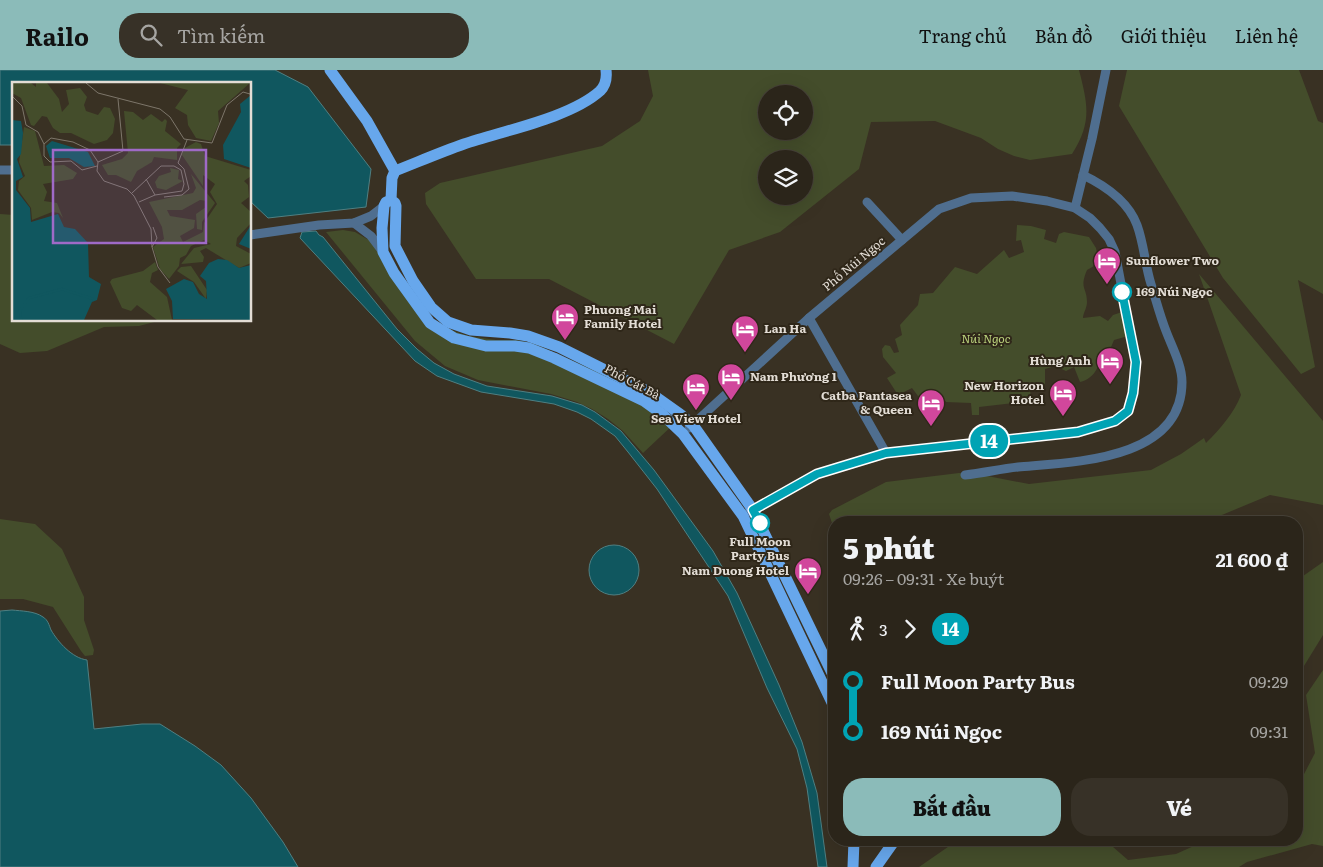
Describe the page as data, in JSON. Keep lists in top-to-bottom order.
{
  "streets": {
    "main road": ["Phố Cát Bà"],
    "street": ["Phố Núi Ngọc"]
  },
  "crossings": [
    ["Phố Núi Ngọc", "Phố Cát Bà"]
  ],
  "parks": ["Núi Ngọc"],
  "places": {
    "hotel": [
      "Sunflower Two",
      "Phuong Mai Family Hotel",
      "Lan Ha",
      "Hùng Anh",
      "Nam Phương 1",
      "Sea View Hotel",
      "New Horizon Hotel",
      "Catba Fantasea & Queen",
      "Nam Duong Hotel"
    ],
    "other": ["169 Núi Ngọc", "Full Moon Party Bus"]
  },
  "lines": ["bus line 14"],
  "page": {
    "header": "Railo",
    "search": "Tìm kiếm",
    "nav": [
      "Trang chủ",
      "Bản đồ",
      "Giới thiệu",
      "Liên hệ"
    ],
    "on_map": "14",
    "heading": ["5 phút", "09:26 – 09:31 · Xe buýt", "21 600 ₫"],
    "legs": ["3", "14"],
    "list": [
      {
        "name": "Full Moon Party Bus",
        "value": "09:29"
      },
      {
        "name": "169 Núi Ngọc",
        "value": "09:31"
      }
    ],
    "buttons": ["Bắt đầu", "Vé"]
  }
}
